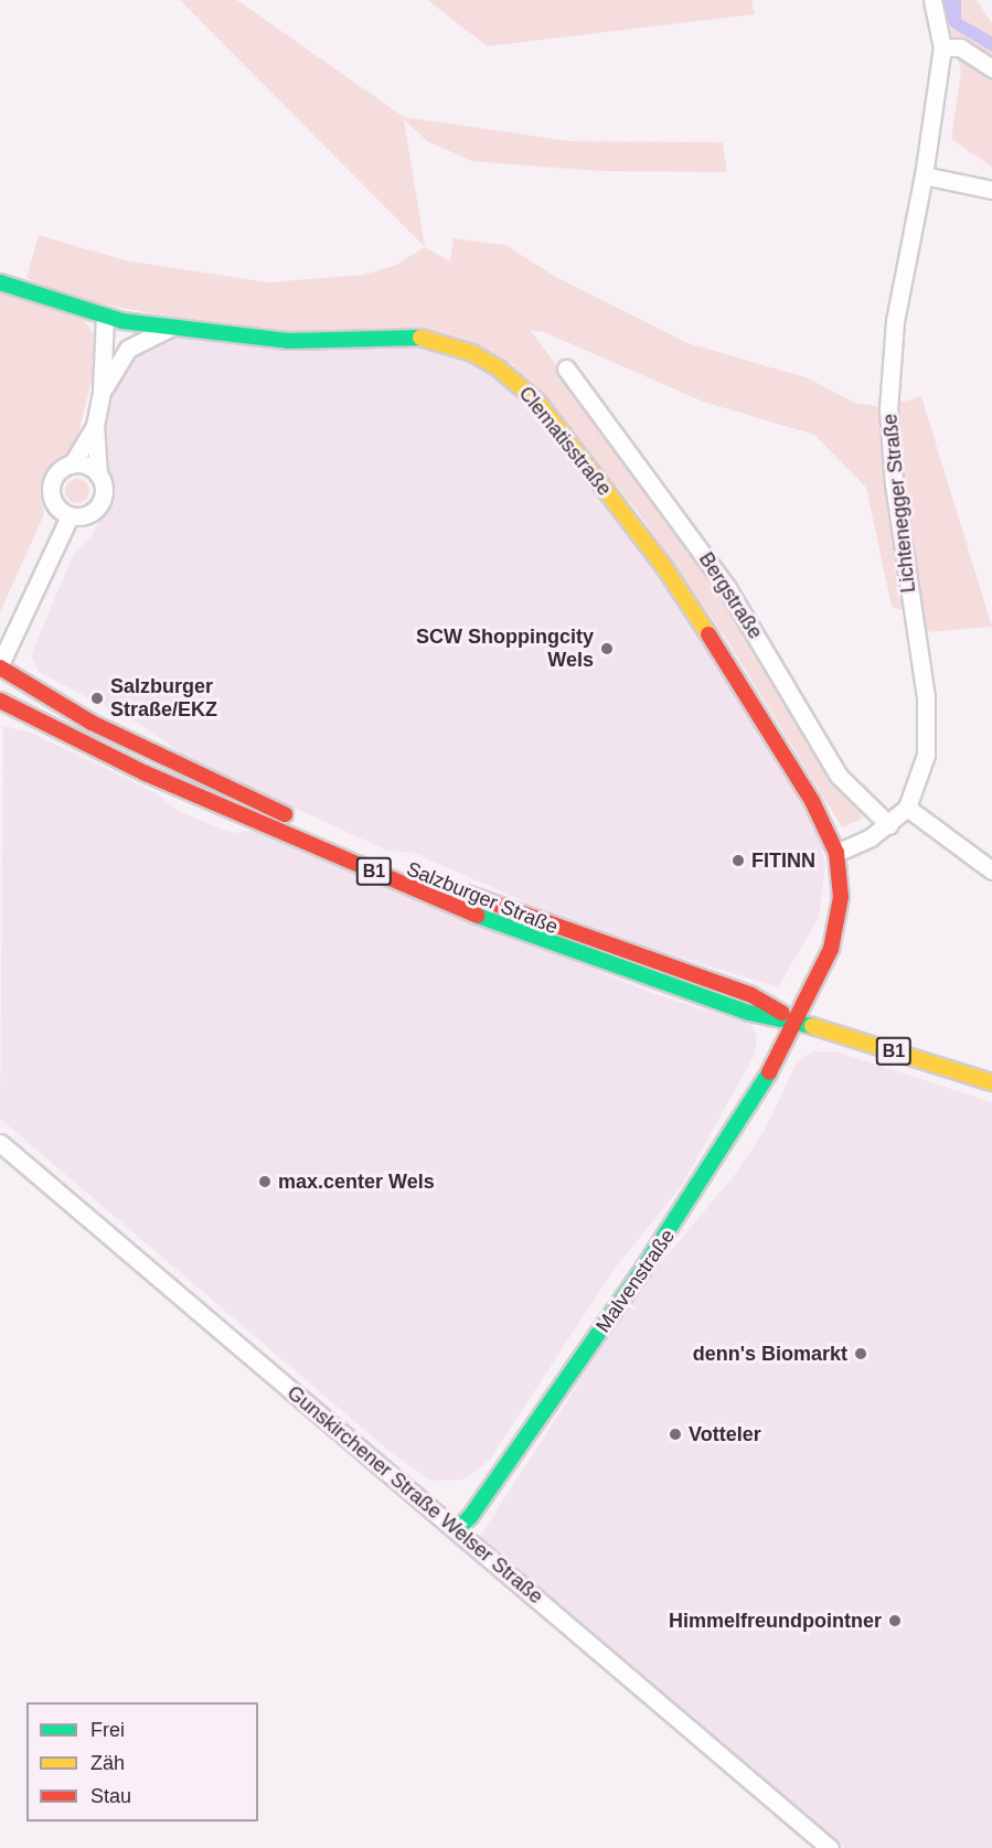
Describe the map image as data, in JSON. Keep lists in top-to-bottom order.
{
  "streets": {
    "main road": [
      "Clematisstraße",
      "B1",
      "Salzburger Straße",
      "Malvenstraße"
    ],
    "street": ["Lichtenegger Straße", "Bergstraße", "Gunskirchener Straße Welser Straße"]
  },
  "crossings": [
    ["Clematisstraße", "Lichtenegger Straße"],
    ["Lichtenegger Straße", "Bergstraße"],
    ["Salzburger Straße", "Malvenstraße"],
    ["Malvenstraße", "Gunskirchener Straße Welser Straße"]
  ],
  "places": [
    "SCW Shoppingcity Wels",
    "Salzburger Straße/EKZ",
    "FITINN",
    "max.center Wels",
    "denn's Biomarkt",
    "Votteler",
    "Himmelfreundpointner"
  ],
  "legend": ["Frei", "Zäh", "Stau"]
}
